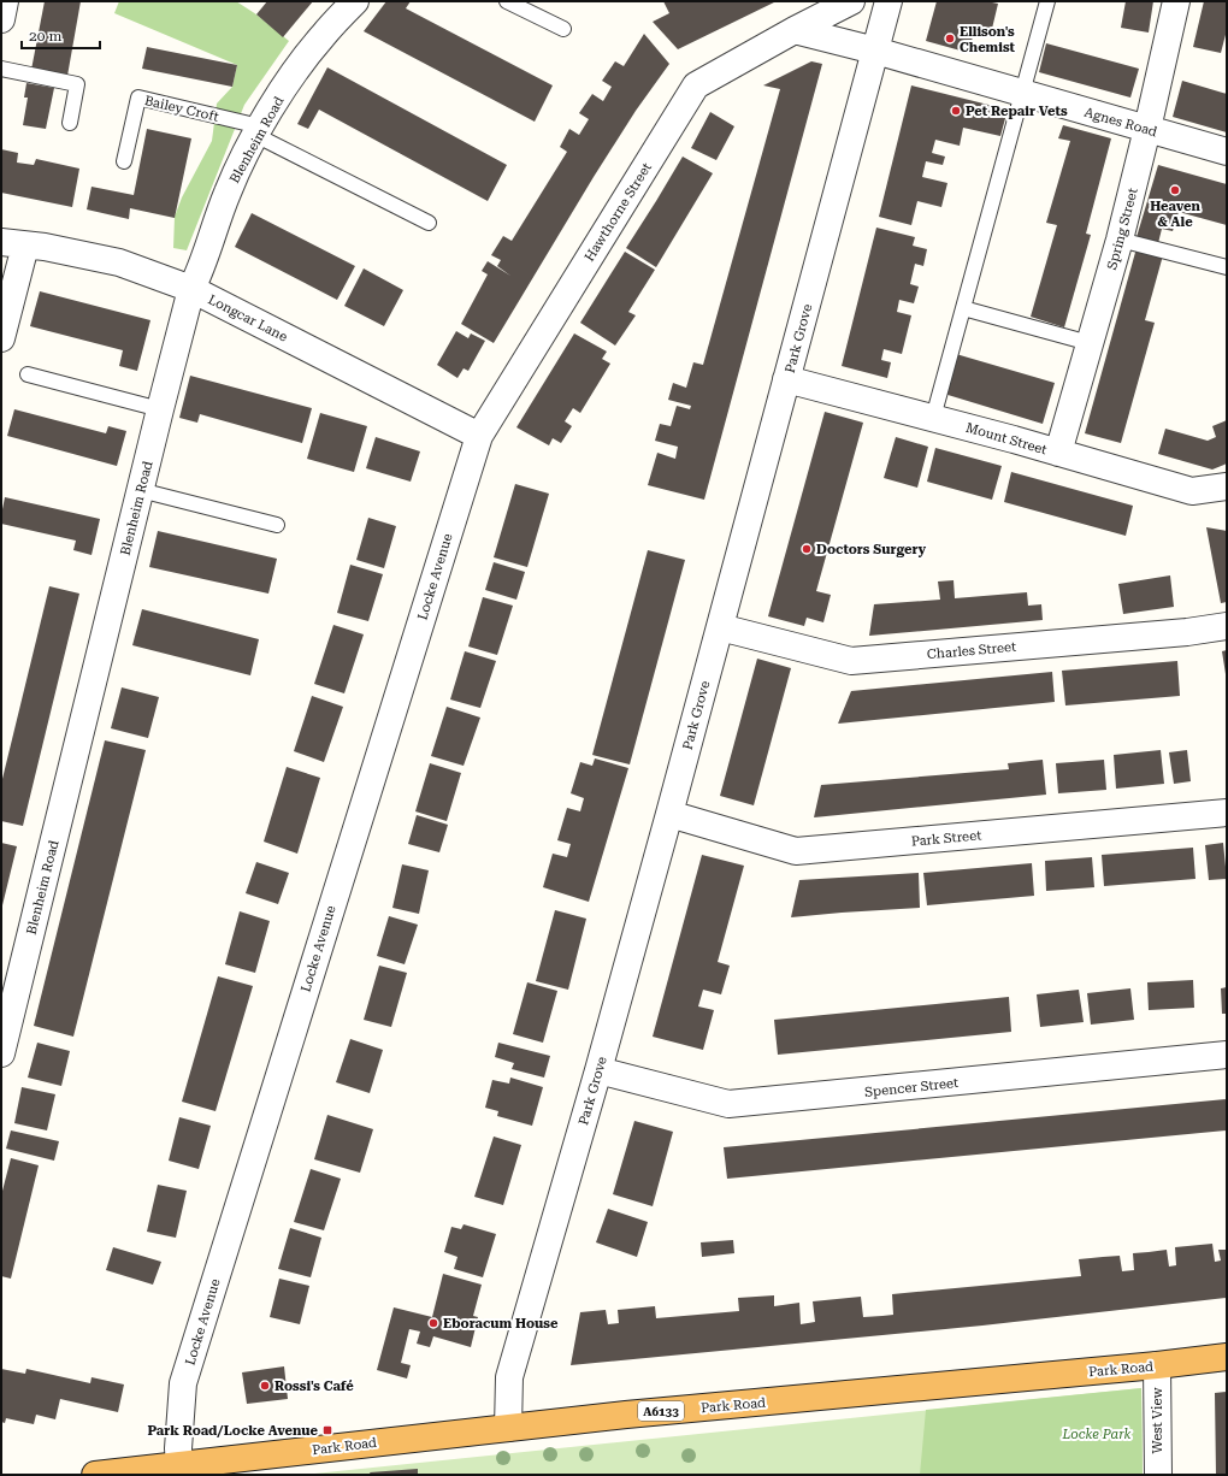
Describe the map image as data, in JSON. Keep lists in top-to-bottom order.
{
  "streets": {
    "highway": ["Park Road", "A6133"],
    "street": [
      "Agnes Road",
      "Blenheim Road",
      "Hawthorne Street",
      "Spring Street",
      "Longcar Lane",
      "Park Grove",
      "Mount Street",
      "Locke Avenue",
      "Charles Street",
      "Park Street",
      "Spencer Street",
      "West View"
    ],
    "lane": ["Bailey Croft"]
  },
  "crossings": [
    ["Bailey Croft", "Blenheim Road"],
    ["Agnes Road", "Spring Street"],
    ["Agnes Road", "Park Grove"],
    ["Blenheim Road", "Longcar Lane"],
    ["Hawthorne Street", "Longcar Lane"],
    ["Hawthorne Street", "Locke Avenue"],
    ["Spring Street", "Mount Street"],
    ["Longcar Lane", "Locke Avenue"],
    ["Park Grove", "Mount Street"],
    ["Park Grove", "Charles Street"],
    ["Park Grove", "Park Street"],
    ["Park Grove", "Spencer Street"],
    ["Park Grove", "Park Road"],
    ["Locke Avenue", "Park Road"],
    ["Park Road", "West View"]
  ],
  "parks": ["Locke Park"],
  "places": {
    "other": [
      "Ellison's Chemist",
      "Pet Repair Vets",
      "Heaven & Ale",
      "Doctors Surgery",
      "Eboracum House",
      "Rossi's Café"
    ],
    "transit": ["Park Road/Locke Avenue"]
  },
  "scale_bar": "20 m"
}
